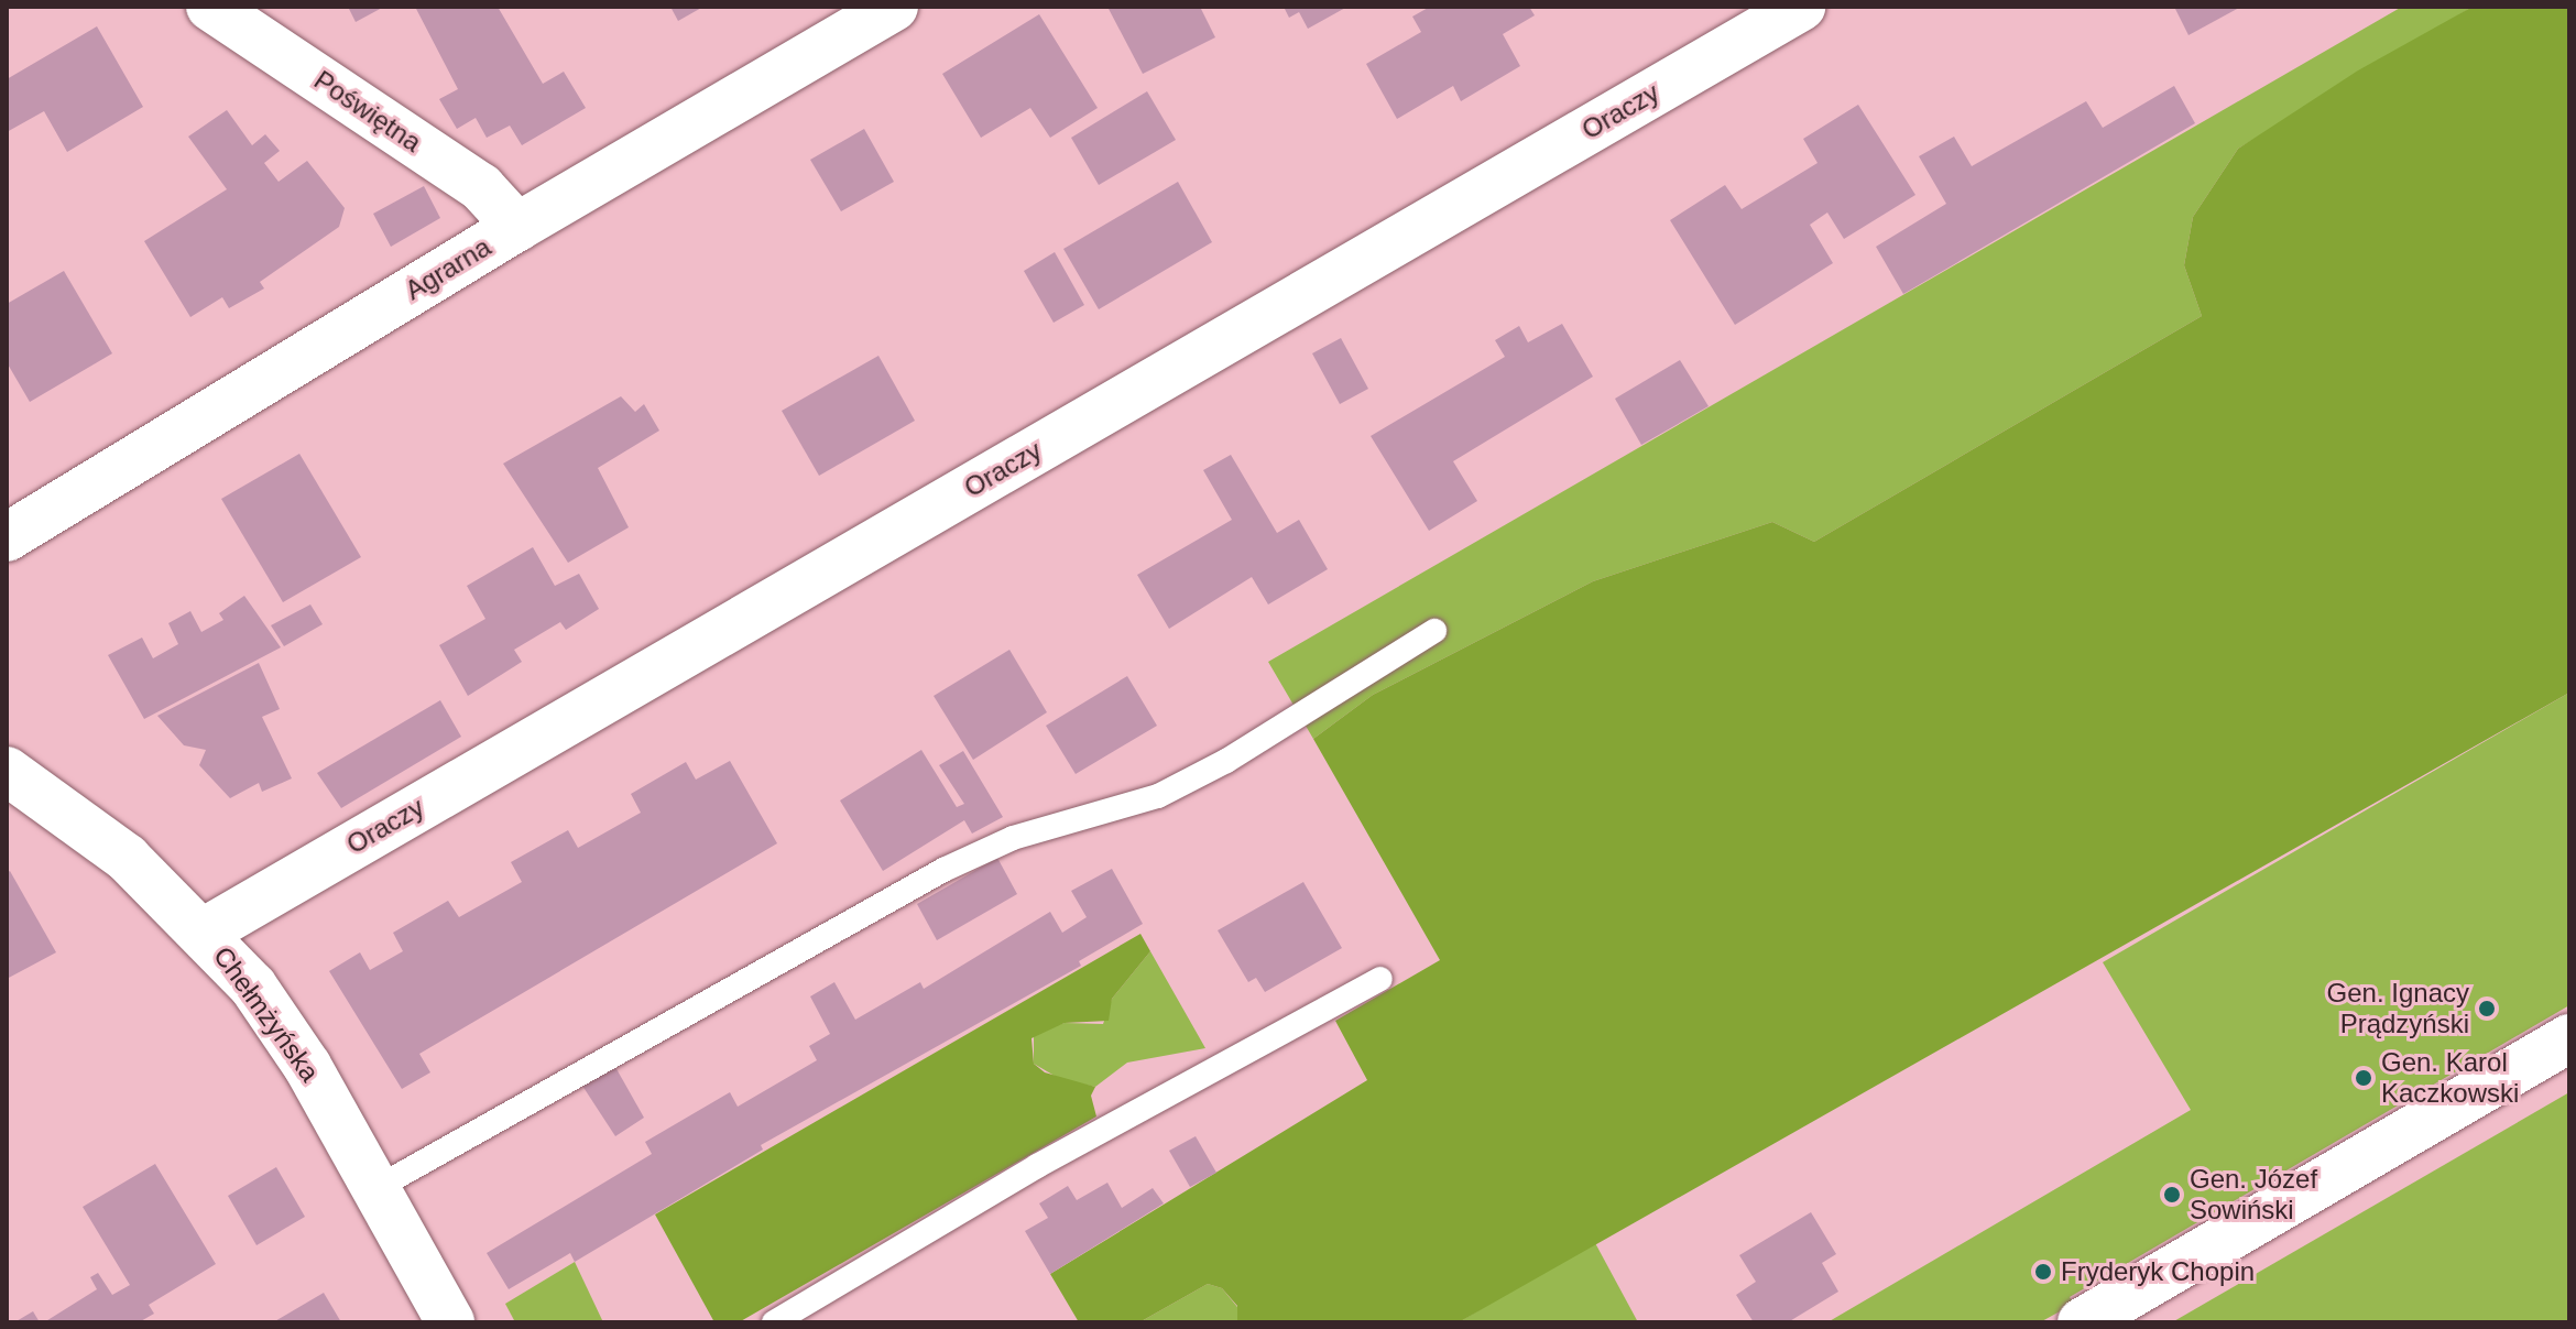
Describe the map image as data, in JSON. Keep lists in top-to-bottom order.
{
  "streets": {
    "street": [
      "Poświętna",
      "Oraczy",
      "Agrarna",
      "Chełmżyńska"
    ]
  },
  "crossings": [
    ["Poświętna", "Agrarna"],
    ["Oraczy", "Chełmżyńska"]
  ],
  "places": [
    "Gen. Ignacy Prądzyński",
    "Gen. Karol Kaczkowski",
    "Gen. Józef Sowiński",
    "Fryderyk Chopin"
  ]
}
